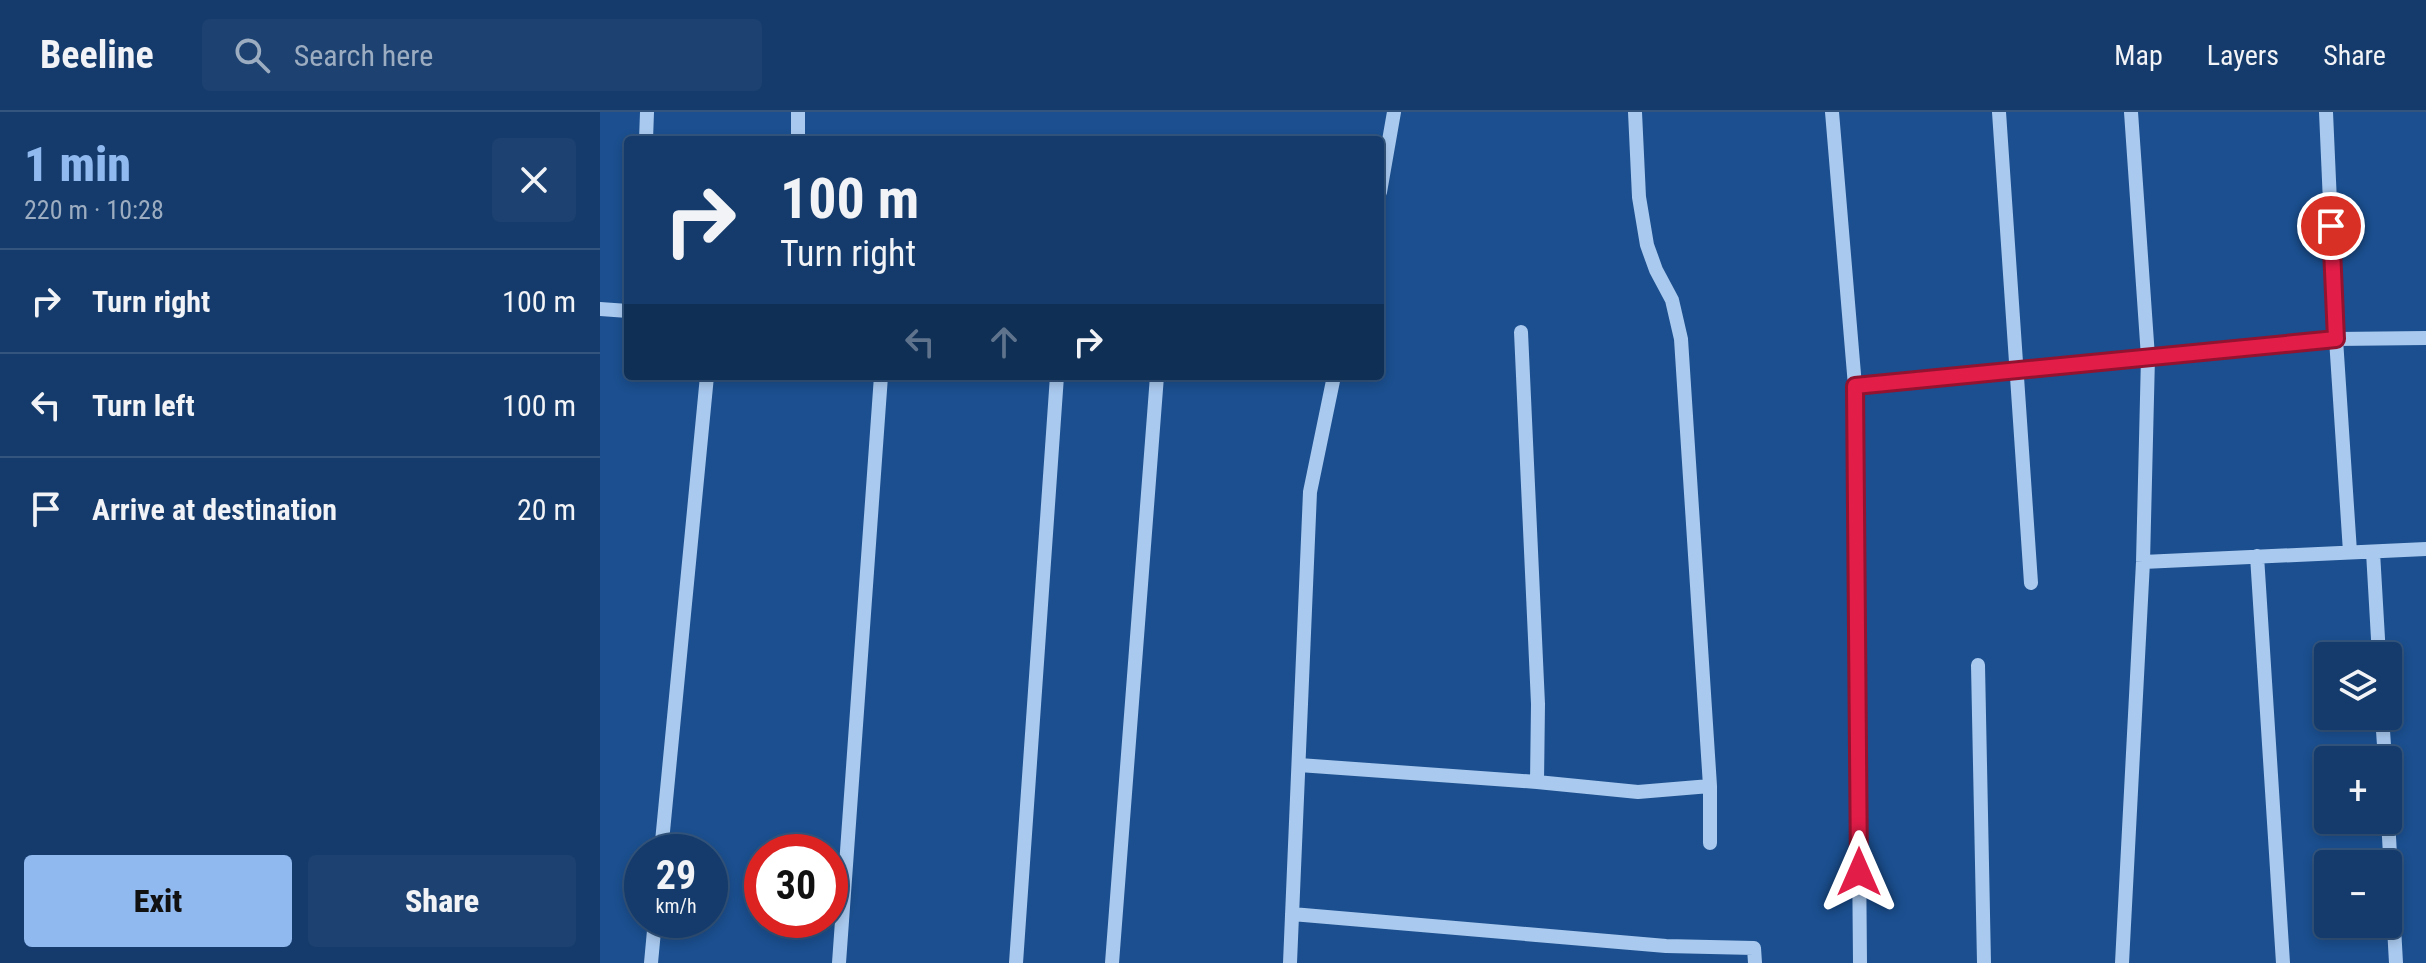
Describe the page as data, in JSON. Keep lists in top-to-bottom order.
{
  "page": {
    "header": "Beeline",
    "search": "Search here",
    "nav": ["Map", "Layers", "Share"],
    "heading": ["1 min", "220 m · 10:28"],
    "turn": ["100 m", "Turn right"],
    "list": [
      {
        "name": "Turn right",
        "value": "100 m"
      },
      {
        "name": "Turn left",
        "value": "100 m"
      },
      {
        "name": "Arrive at destination",
        "value": "20 m"
      }
    ],
    "map_buttons": ["+", "−"],
    "speed": "29 km/h",
    "limit": "30",
    "buttons": ["Exit", "Share"]
  }
}
